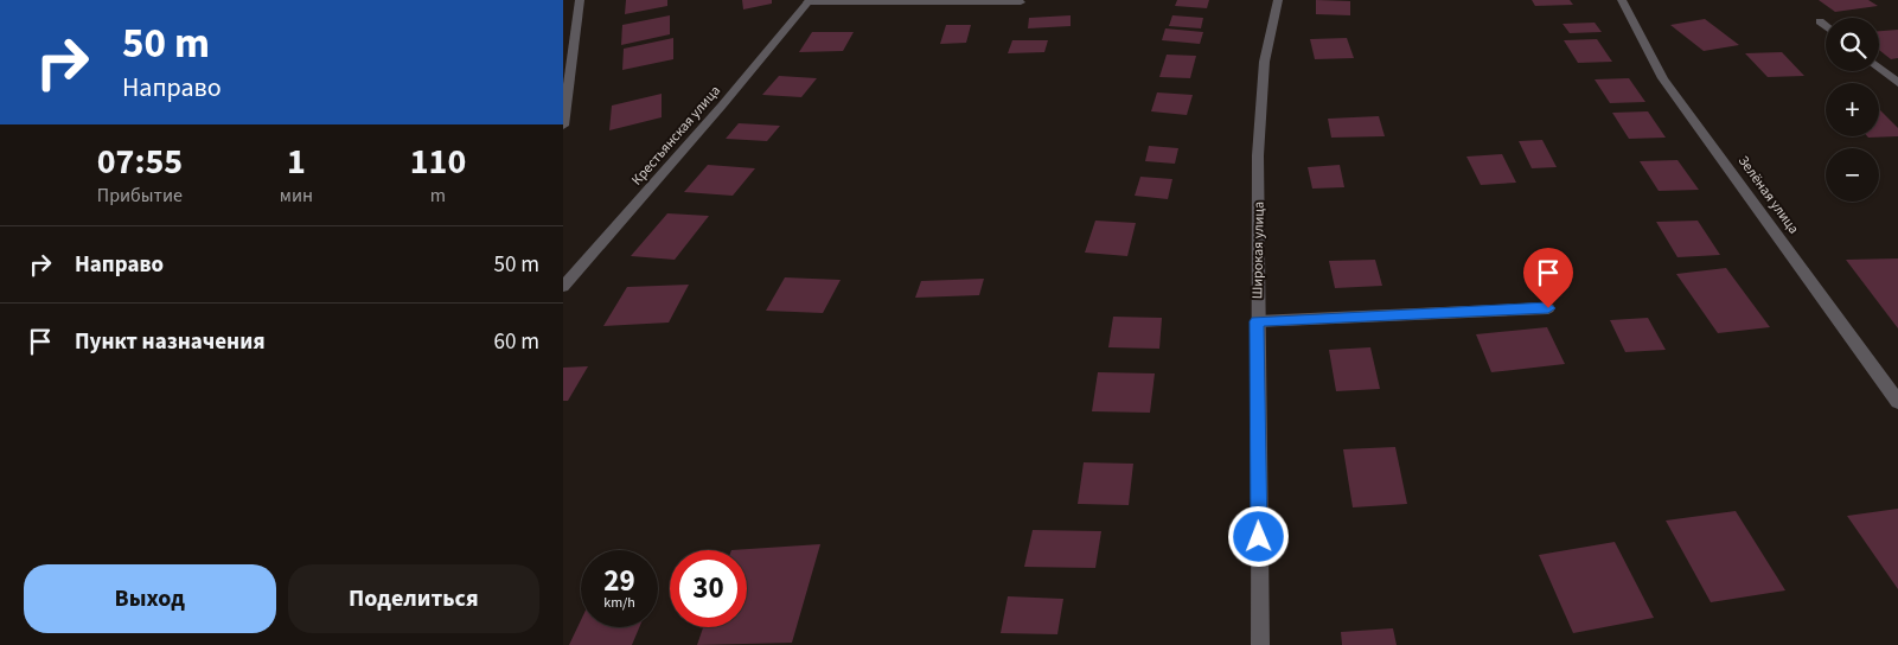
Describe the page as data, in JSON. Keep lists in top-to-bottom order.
{
  "streets": {
    "street": ["Крестьянская улица", "Зелёная улица", "Широкая улица"]
  },
  "page": {
    "turn": ["50 m", "Направо"],
    "map_buttons": ["+", "−"],
    "eta": [
      "07:55",
      "Прибытие",
      "1",
      "мин",
      "110",
      "m"
    ],
    "list": [
      {
        "name": "Направо",
        "value": "50 m"
      },
      {
        "name": "Пункт назначения",
        "value": "60 m"
      }
    ],
    "speed": "29 km/h",
    "limit": "30",
    "buttons": ["Выход", "Поделиться"]
  }
}
